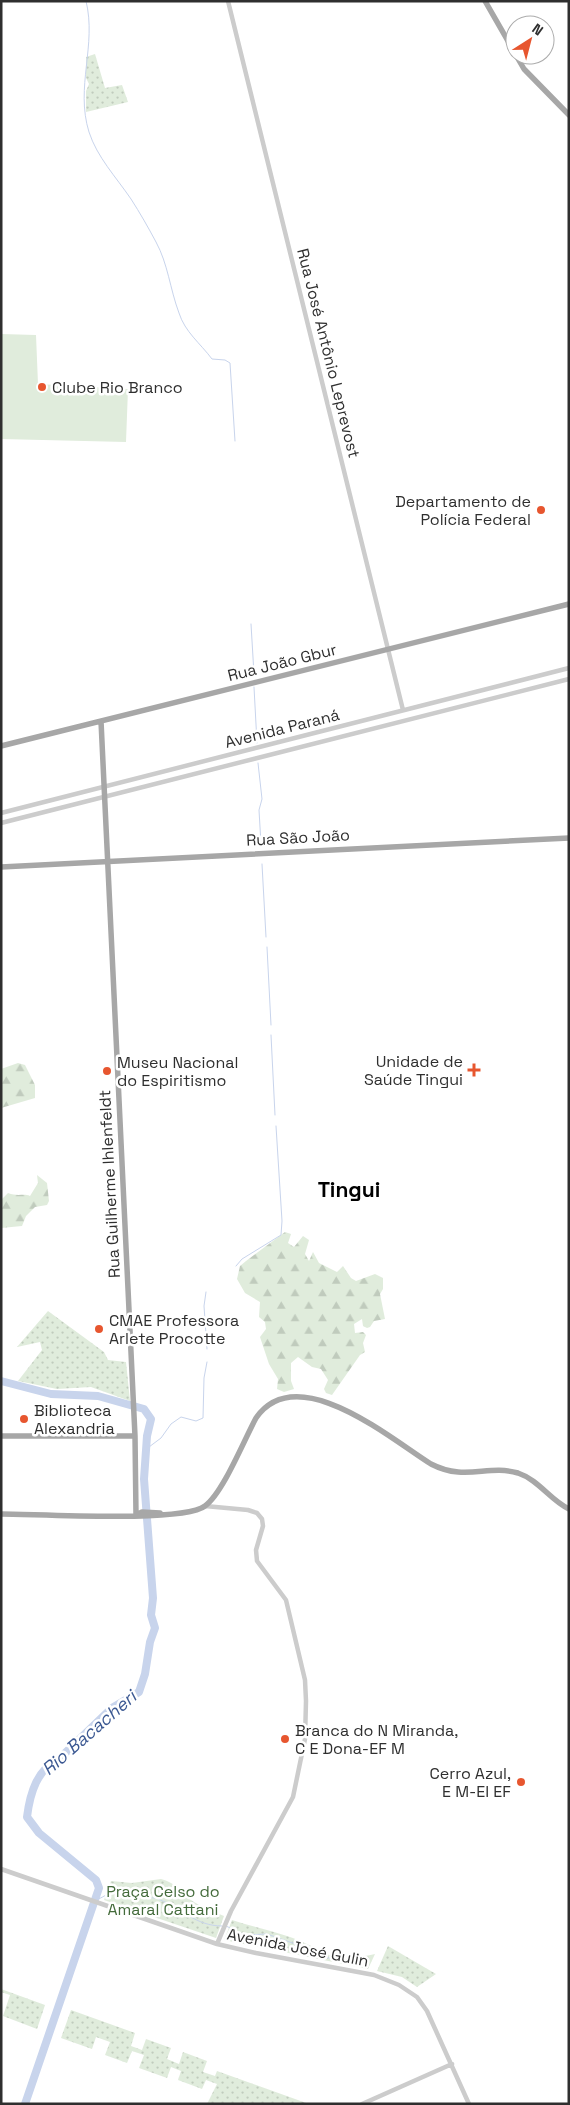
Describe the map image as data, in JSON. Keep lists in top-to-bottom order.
{
  "streets": {
    "main road": ["Rua João Gbur", "Rua São João", "Rua Guilherme Ihlenfeldt"],
    "street": ["Rua José Antônio Leprevost", "Avenida Paraná", "Avenida José Gulin"]
  },
  "crossings": [
    ["Rua José Antônio Leprevost", "Rua João Gbur"],
    ["Rua José Antônio Leprevost", "Avenida Paraná"],
    ["Rua João Gbur", "Rua Guilherme Ihlenfeldt"],
    ["Avenida Paraná", "Rua Guilherme Ihlenfeldt"],
    ["Rua São João", "Rua Guilherme Ihlenfeldt"]
  ],
  "districts": ["Tingui"],
  "water": ["Rio Bacacheri"],
  "parks": ["Praça Celso do Amaral Cattani"],
  "places": {
    "other": [
      "Clube Rio Branco",
      "Departamento de Polícia Federal",
      "Museu Nacional do Espiritismo",
      "CMAE Professora Arlete Procotte",
      "Biblioteca Alexandria",
      "Branca do N Miranda, C E Dona-EF M",
      "Cerro Azul, E M-EI EF"
    ],
    "health": ["Unidade de Saúde Tingui"]
  },
  "north": "top right"
}
